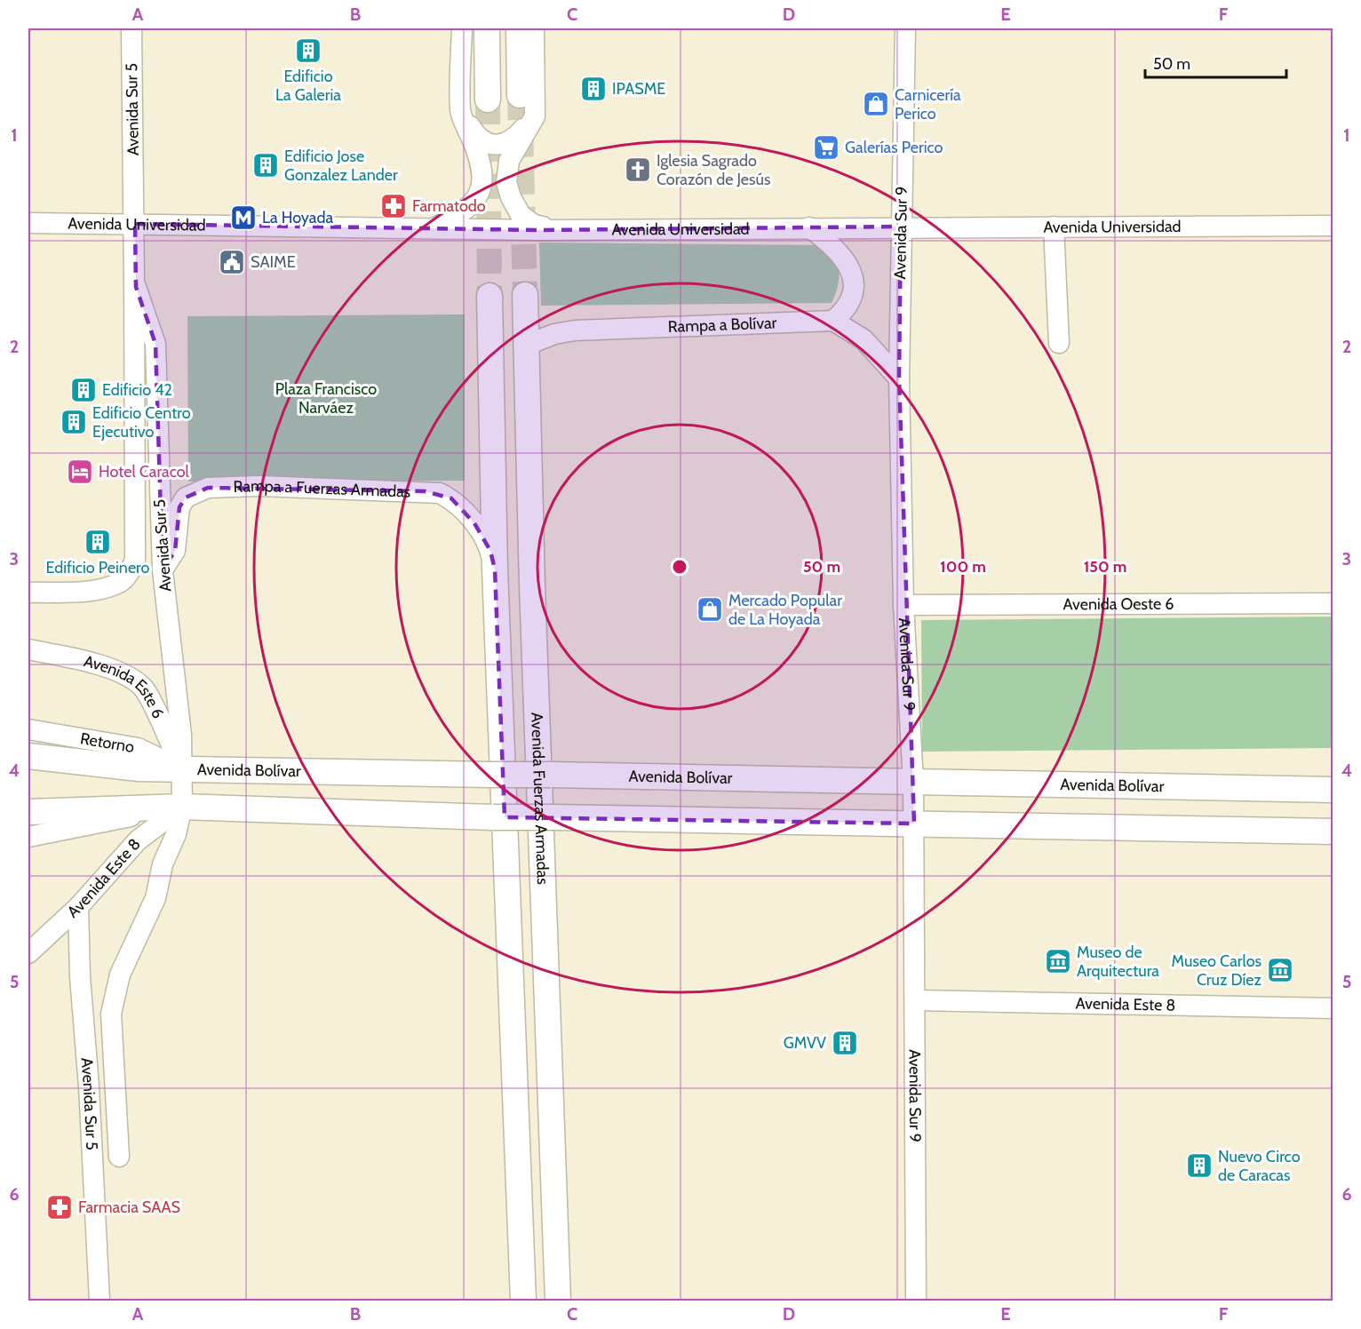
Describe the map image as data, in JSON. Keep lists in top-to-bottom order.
{
  "streets": {
    "main road": ["Avenida Bolívar", "Avenida Fuerzas Armadas"],
    "street": [
      "Avenida Sur 5",
      "Avenida Universidad",
      "Avenida Sur 9",
      "Rampa a Bolívar",
      "Rampa a Fuerzas Armadas",
      "Avenida Oeste 6",
      "Avenida Este 6",
      "Retorno",
      "Avenida Este 8"
    ]
  },
  "crossings": [
    ["Avenida Sur 5", "Avenida Universidad"],
    ["Avenida Sur 5", "Rampa a Fuerzas Armadas"],
    ["Avenida Sur 5", "Avenida Este 6"],
    ["Avenida Sur 5", "Retorno"],
    ["Avenida Sur 5", "Avenida Bolívar"],
    ["Avenida Sur 5", "Avenida Este 8"],
    ["Avenida Universidad", "Avenida Sur 9"],
    ["Avenida Sur 9", "Avenida Oeste 6"],
    ["Avenida Sur 9", "Avenida Bolívar"],
    ["Avenida Sur 9", "Avenida Este 8"],
    ["Rampa a Bolívar", "Avenida Fuerzas Armadas"],
    ["Avenida Este 6", "Retorno"],
    ["Avenida Este 6", "Avenida Bolívar"],
    ["Retorno", "Avenida Bolívar"]
  ],
  "parks": ["Plaza Francisco Narváez"],
  "places": {
    "building": [
      "Edificio La Galeria",
      "IPASME",
      "Edificio Jose Gonzalez Lander",
      "Edificio 42",
      "Edificio Centro Ejecutivo",
      "Edificio Peinero",
      "GMVV",
      "Nuevo Circo de Caracas"
    ],
    "shop": ["Carnicería Perico", "Mercado Popular de La Hoyada"],
    "supermarket": ["Galerías Perico"],
    "church": ["Iglesia Sagrado Corazón de Jesús"],
    "pharmacy": ["Farmatodo", "Farmacia SAAS"],
    "metro station": ["La Hoyada"],
    "public building": ["SAIME"],
    "hotel": ["Hotel Caracol"],
    "museum": ["Museo de Arquitectura", "Museo Carlos Cruz Díez"]
  },
  "scale_bar": "50 m",
  "grid": {
    "columns": [
      "A",
      "B",
      "C",
      "D",
      "E",
      "F"
    ],
    "rows": [
      "1",
      "2",
      "3",
      "4",
      "5",
      "6"
    ]
  },
  "rings": ["50 m", "100 m", "150 m"]
}
